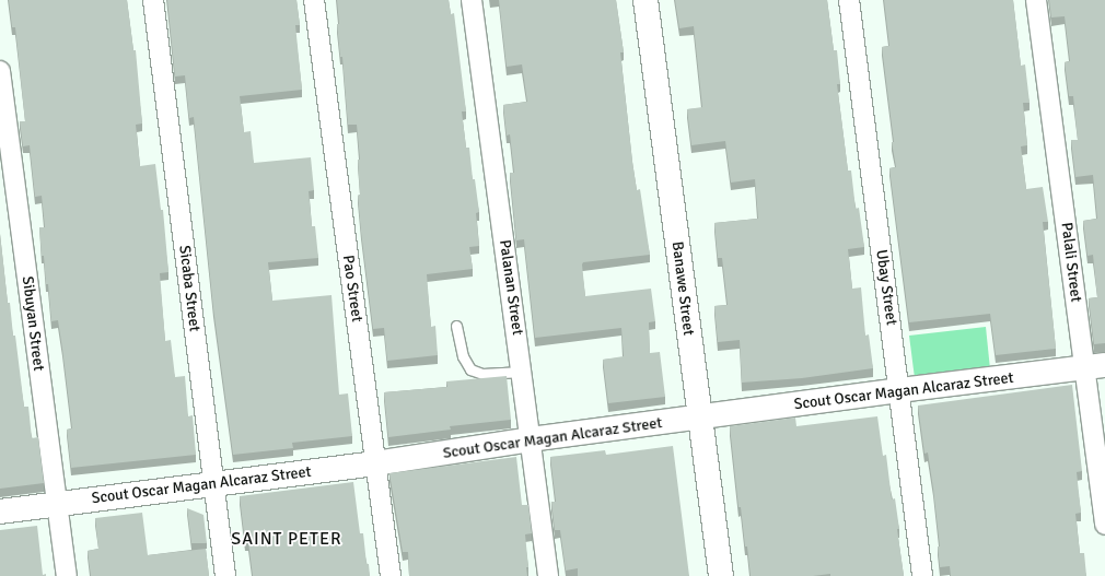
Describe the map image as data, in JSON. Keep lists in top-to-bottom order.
{
  "streets": {
    "street": [
      "Palali Street",
      "Palanan Street",
      "Ubay Street",
      "Sicaba Street",
      "Pao Street",
      "Banawe Street",
      "Sibuyan Street",
      "Scout Oscar Magan Alcaraz Street"
    ]
  },
  "crossings": [
    ["Palali Street", "Scout Oscar Magan Alcaraz Street"],
    ["Palanan Street", "Scout Oscar Magan Alcaraz Street"],
    ["Ubay Street", "Scout Oscar Magan Alcaraz Street"],
    ["Sicaba Street", "Scout Oscar Magan Alcaraz Street"],
    ["Pao Street", "Scout Oscar Magan Alcaraz Street"],
    ["Banawe Street", "Scout Oscar Magan Alcaraz Street"],
    ["Sibuyan Street", "Scout Oscar Magan Alcaraz Street"]
  ],
  "districts": ["SAINT PETER"]
}
